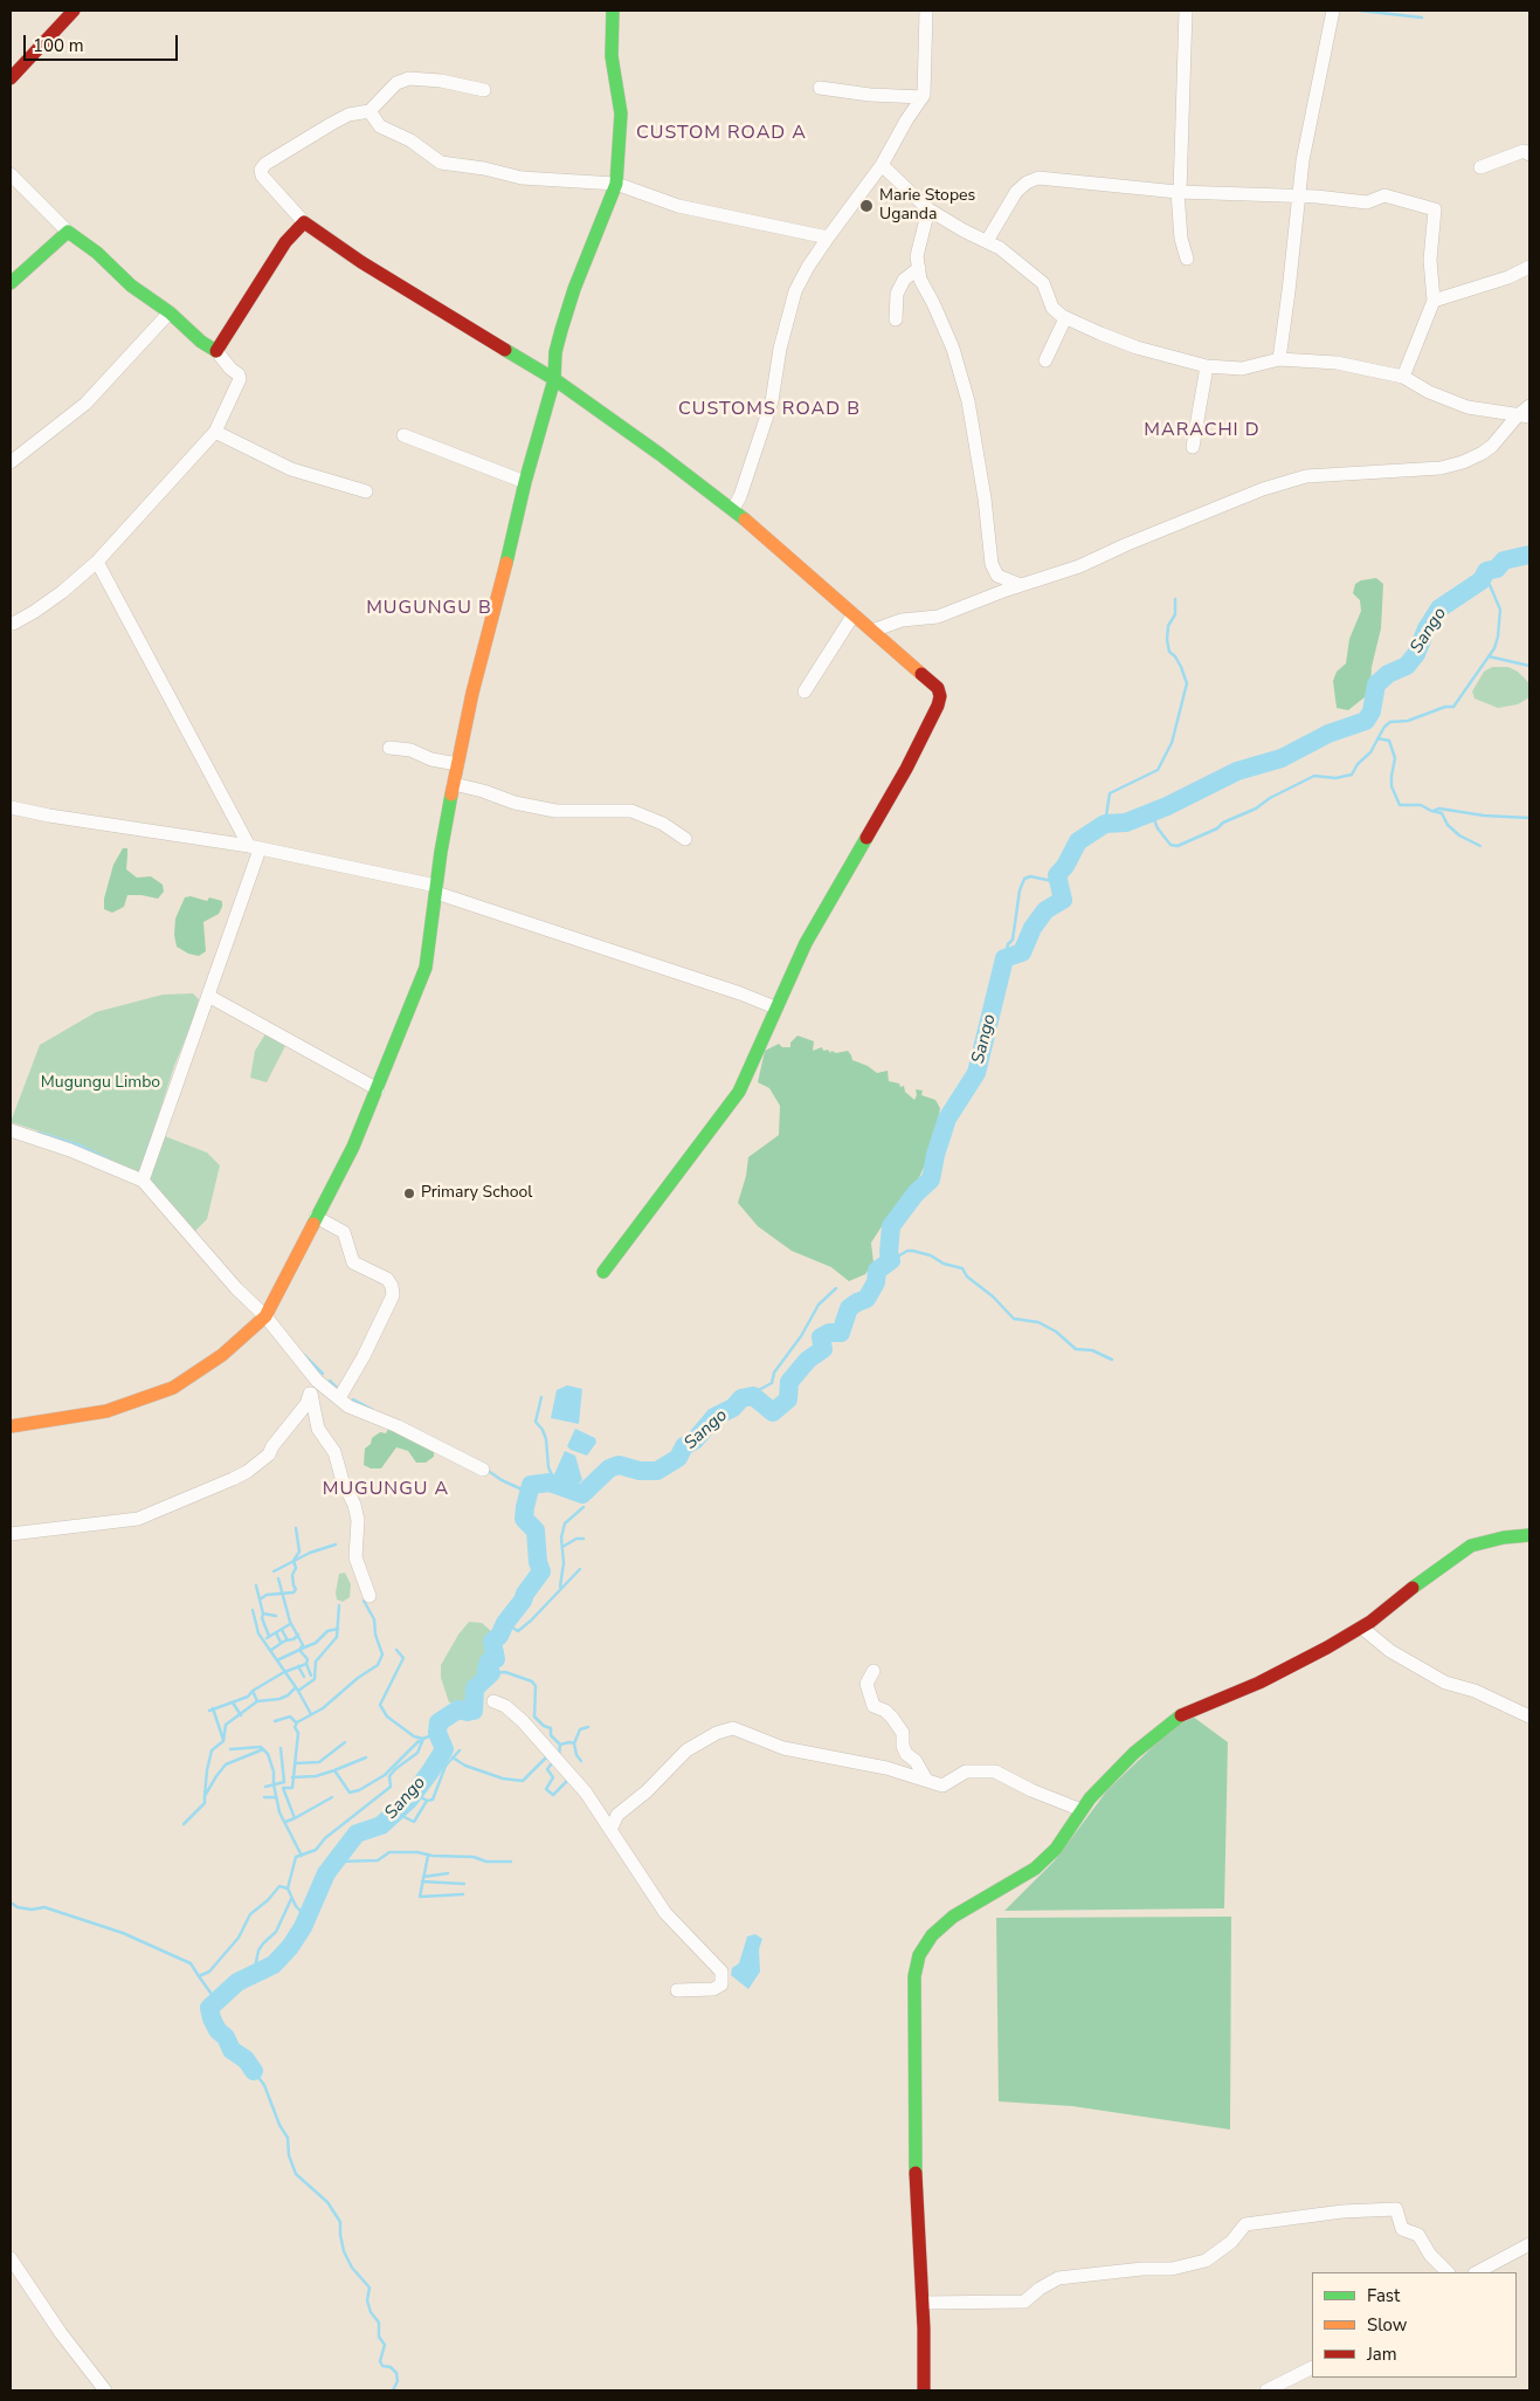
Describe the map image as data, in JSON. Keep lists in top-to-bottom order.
{
  "districts": [
    "CUSTOM ROAD A",
    "CUSTOMS ROAD B",
    "MARACHI D",
    "MUGUNGU B",
    "MUGUNGU A"
  ],
  "water": ["Sango"],
  "parks": ["Mugungu Limbo"],
  "places": ["Marie Stopes Uganda", "Primary School"],
  "legend": ["Fast", "Slow", "Jam"],
  "scale_bar": "100 m"
}
